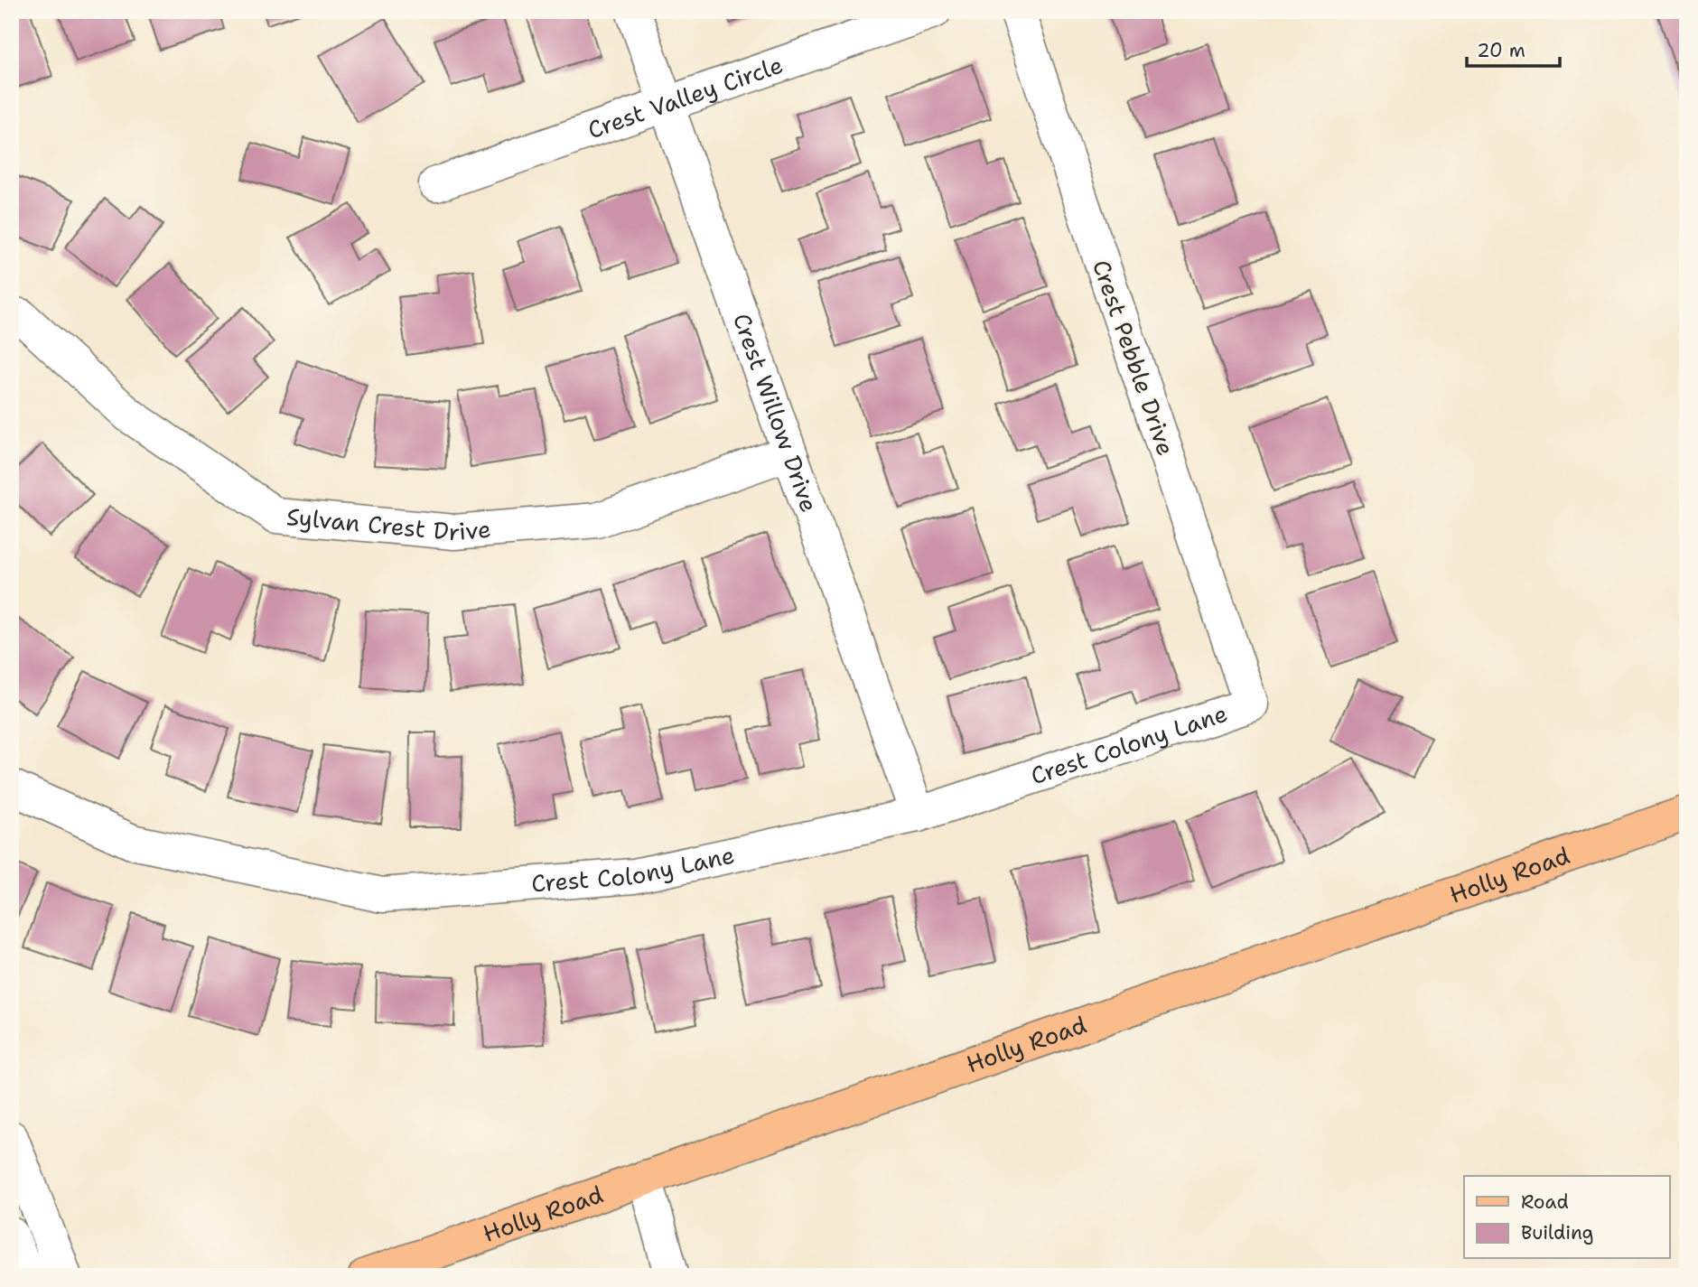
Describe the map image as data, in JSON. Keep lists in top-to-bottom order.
{
  "streets": {
    "main road": ["Holly Road"],
    "street": [
      "Crest Valley Circle",
      "Crest Pebble Drive",
      "Crest Willow Drive",
      "Sylvan Crest Drive",
      "Crest Colony Lane"
    ]
  },
  "crossings": [
    ["Crest Valley Circle", "Crest Willow Drive"],
    ["Crest Pebble Drive", "Crest Colony Lane"],
    ["Crest Willow Drive", "Sylvan Crest Drive"],
    ["Crest Willow Drive", "Crest Colony Lane"]
  ],
  "legend": ["Road", "Building"],
  "scale_bar": "20 m"
}
